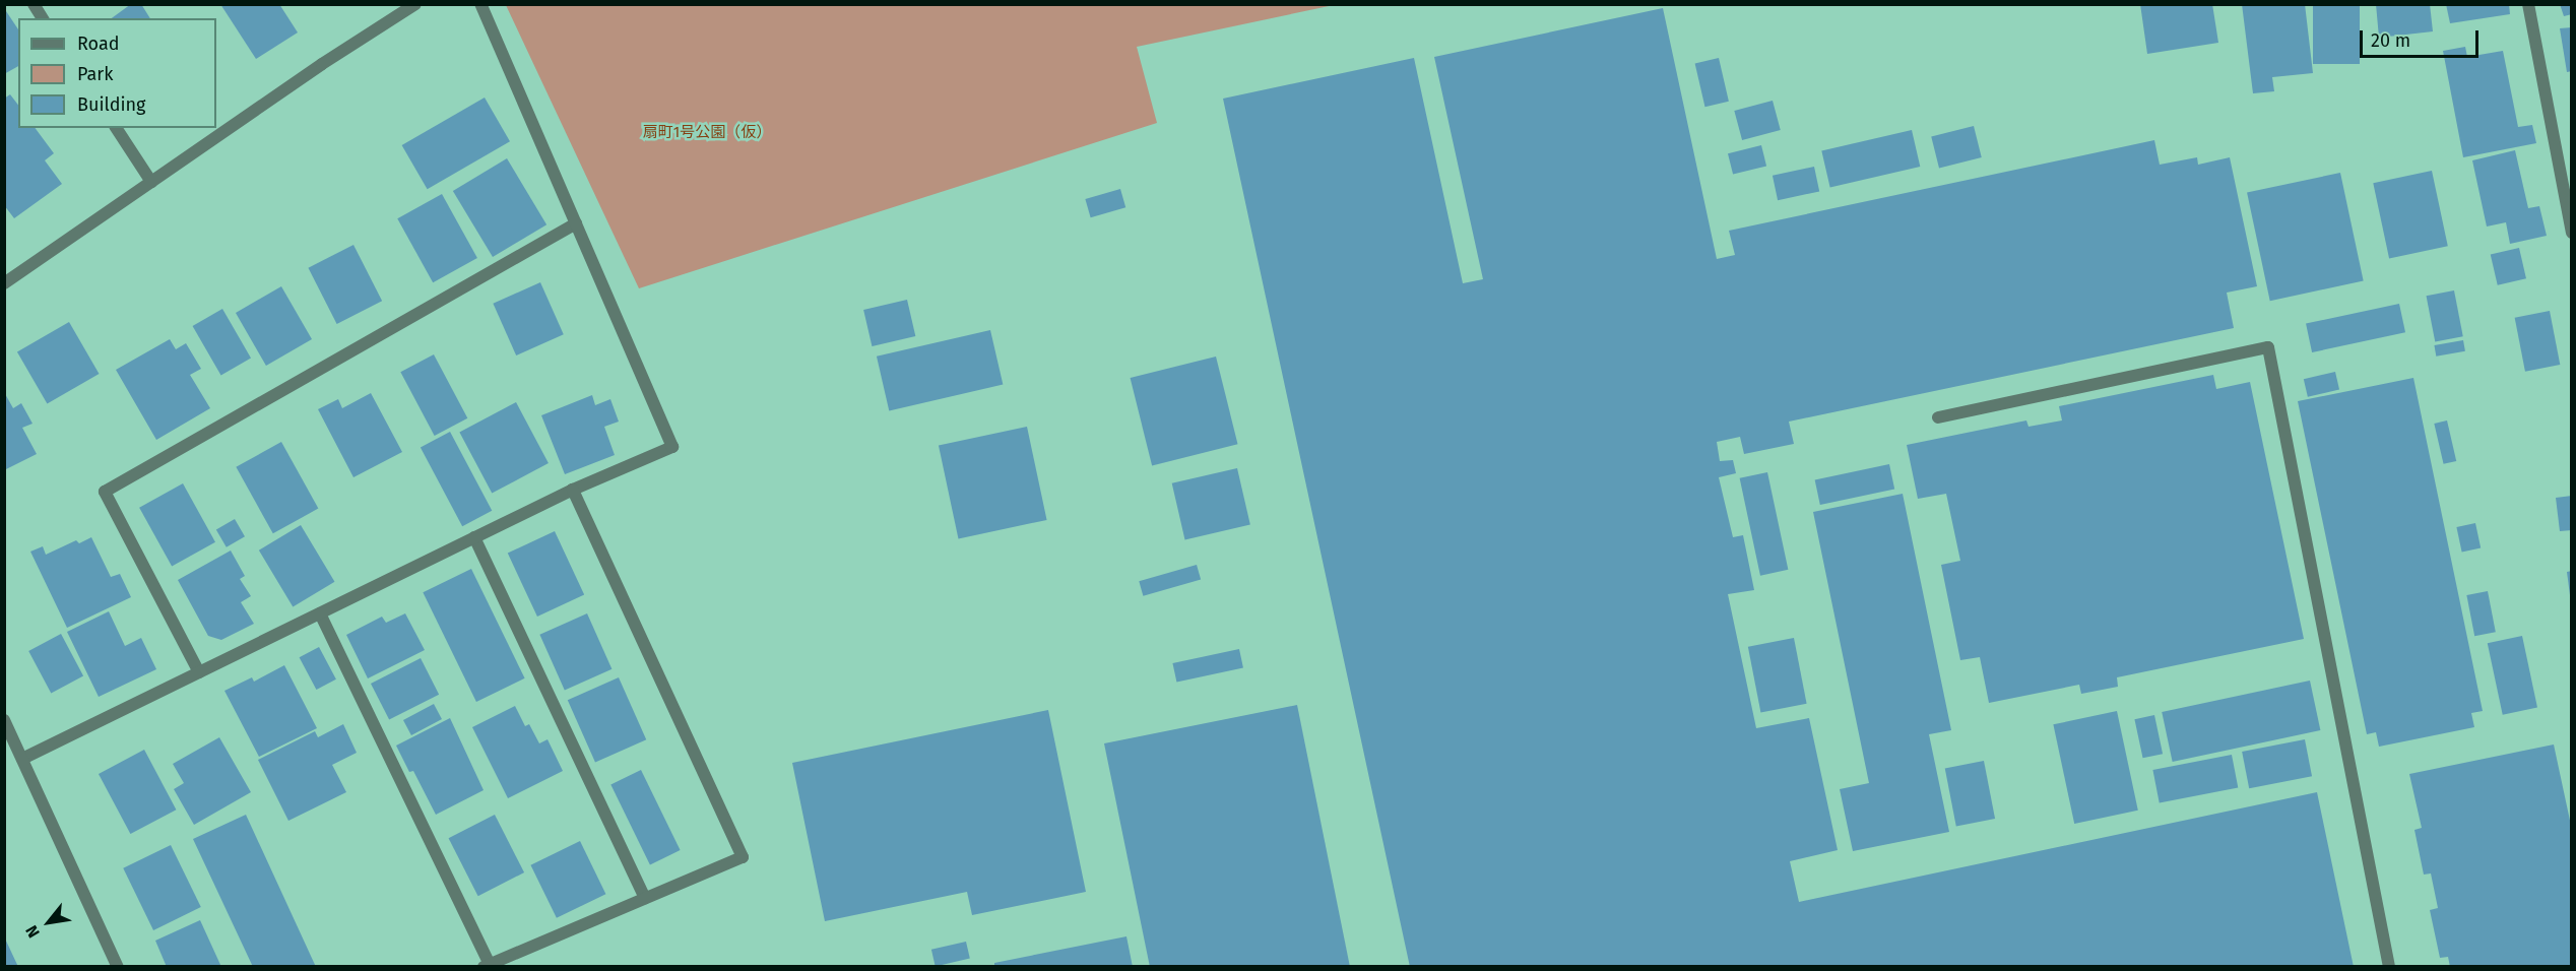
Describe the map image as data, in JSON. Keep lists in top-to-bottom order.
{
  "parks": ["扇町1号公園（仮）"],
  "legend": ["Road", "Park", "Building"],
  "scale_bar": "20 m",
  "north": "bottom left"
}
